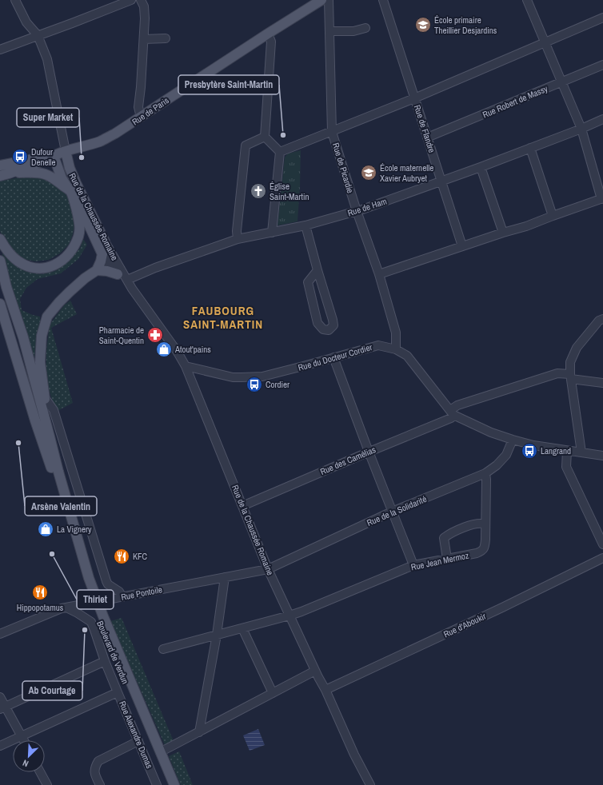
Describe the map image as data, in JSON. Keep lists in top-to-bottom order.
{
  "streets": {
    "main road": [
      "Rue de Paris",
      "Rue de la Chaussée Romaine",
      "Boulevard de Verdun",
      "Rue Alexandre Dumas"
    ],
    "street": [
      "Rue Robert de Massy",
      "Rue de Flandre",
      "Rue de Picardie",
      "Rue de Ham",
      "Rue du Docteur Cordier",
      "Rue des Camélias",
      "Rue de la Solidarité",
      "Rue Jean Mermoz",
      "Rue Pontoile",
      "Rue d'Aboukir"
    ]
  },
  "crossings": [
    ["Rue Robert de Massy", "Rue de Flandre"],
    ["Rue de Paris", "Rue de la Chaussée Romaine"],
    ["Rue de Flandre", "Rue de Ham"],
    ["Rue de Picardie", "Rue de Ham"],
    ["Rue de Picardie", "Rue du Docteur Cordier"],
    ["Rue de Ham", "Rue de la Chaussée Romaine"],
    ["Rue de la Chaussée Romaine", "Rue du Docteur Cordier"],
    ["Rue de la Chaussée Romaine", "Rue des Camélias"],
    ["Rue de la Chaussée Romaine", "Rue de la Solidarité"],
    ["Rue de la Chaussée Romaine", "Rue Jean Mermoz"],
    ["Rue de la Chaussée Romaine", "Rue Pontoile"],
    ["Rue de la Chaussée Romaine", "Rue d'Aboukir"],
    ["Rue du Docteur Cordier", "Rue des Camélias"],
    ["Rue du Docteur Cordier", "Rue de la Solidarité"],
    ["Rue de la Solidarité", "Rue Jean Mermoz"],
    ["Rue de la Solidarité", "Rue Pontoile"],
    ["Rue Pontoile", "Boulevard de Verdun"],
    ["Rue Pontoile", "Rue Alexandre Dumas"],
    ["Boulevard de Verdun", "Rue Alexandre Dumas"]
  ],
  "districts": ["FAUBOURG SAINT-MARTIN"],
  "places": {
    "school or university": ["École primaire Theillier Desjardins", "École maternelle Xavier Aubryet"],
    "other": [
      "Presbytère Saint-Martin",
      "Super Market",
      "Arsène Valentin",
      "Thiriet",
      "Ab Courtage"
    ],
    "bus stop": ["Dufour Denelle", "Cordier", "Langrand"],
    "church": ["Église Saint-Martin"],
    "pharmacy": ["Pharmacie de Saint-Quentin"],
    "shop": ["Atout'pains", "La Vignery"],
    "restaurant": ["KFC", "Hippopotamus"]
  },
  "north": "bottom left"
}
